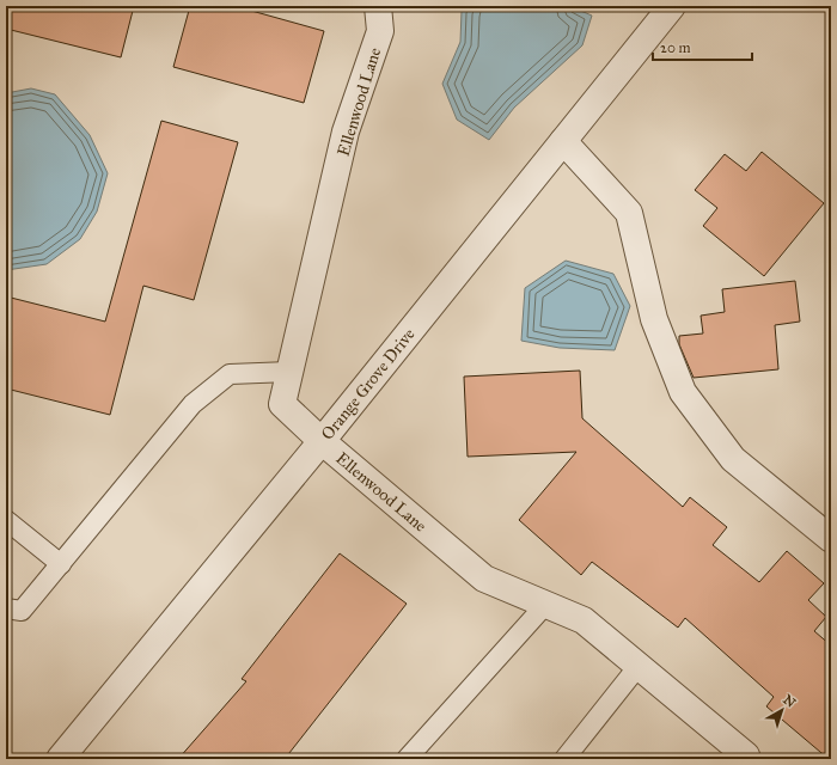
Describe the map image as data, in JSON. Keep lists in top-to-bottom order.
{
  "streets": {
    "street": ["Ellenwood Lane", "Orange Grove Drive"]
  },
  "crossings": [
    ["Ellenwood Lane", "Orange Grove Drive"]
  ],
  "scale_bar": "20 m",
  "north": "top right"
}
